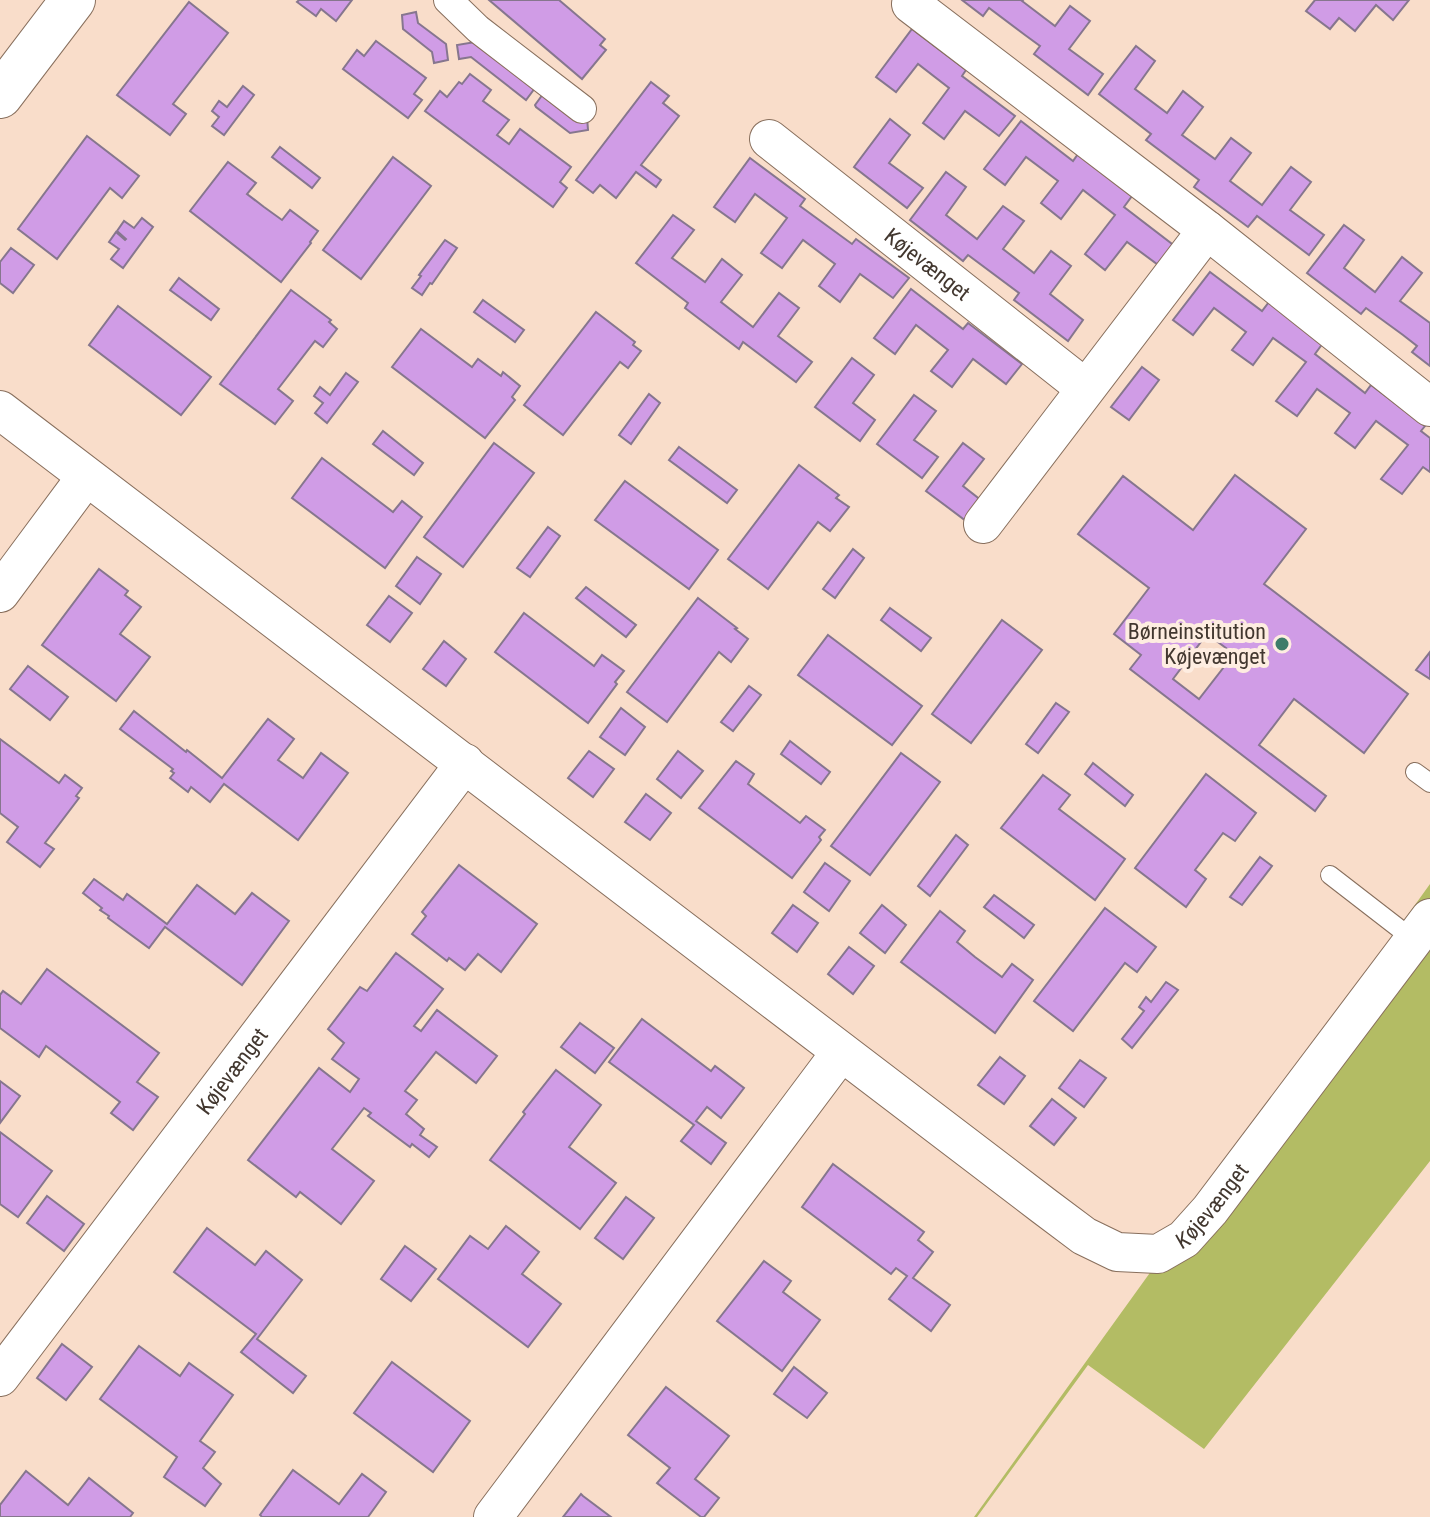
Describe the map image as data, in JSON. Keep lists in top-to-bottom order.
{
  "streets": {
    "street": ["Køjevænget"]
  },
  "places": ["Børneinstitution Køjevænget"]
}
